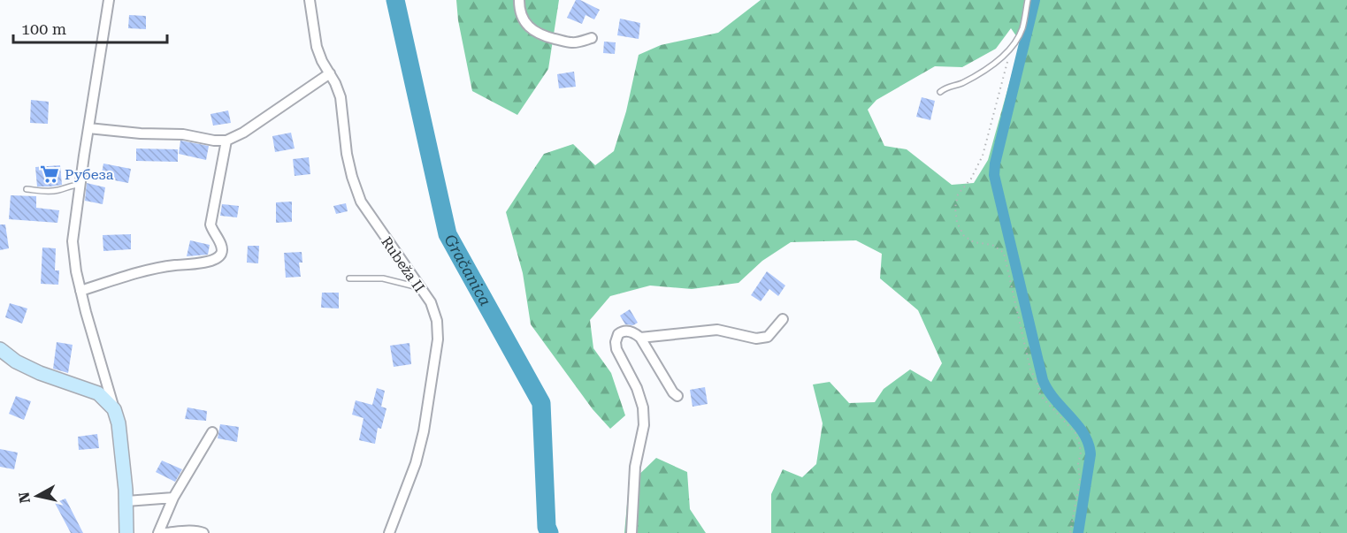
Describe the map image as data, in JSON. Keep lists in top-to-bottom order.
{
  "streets": {
    "street": ["Rubeža II"]
  },
  "water": ["Gračanica"],
  "places": {
    "supermarket": ["Рубеза"]
  },
  "scale_bar": "100 m",
  "north": "left"
}
